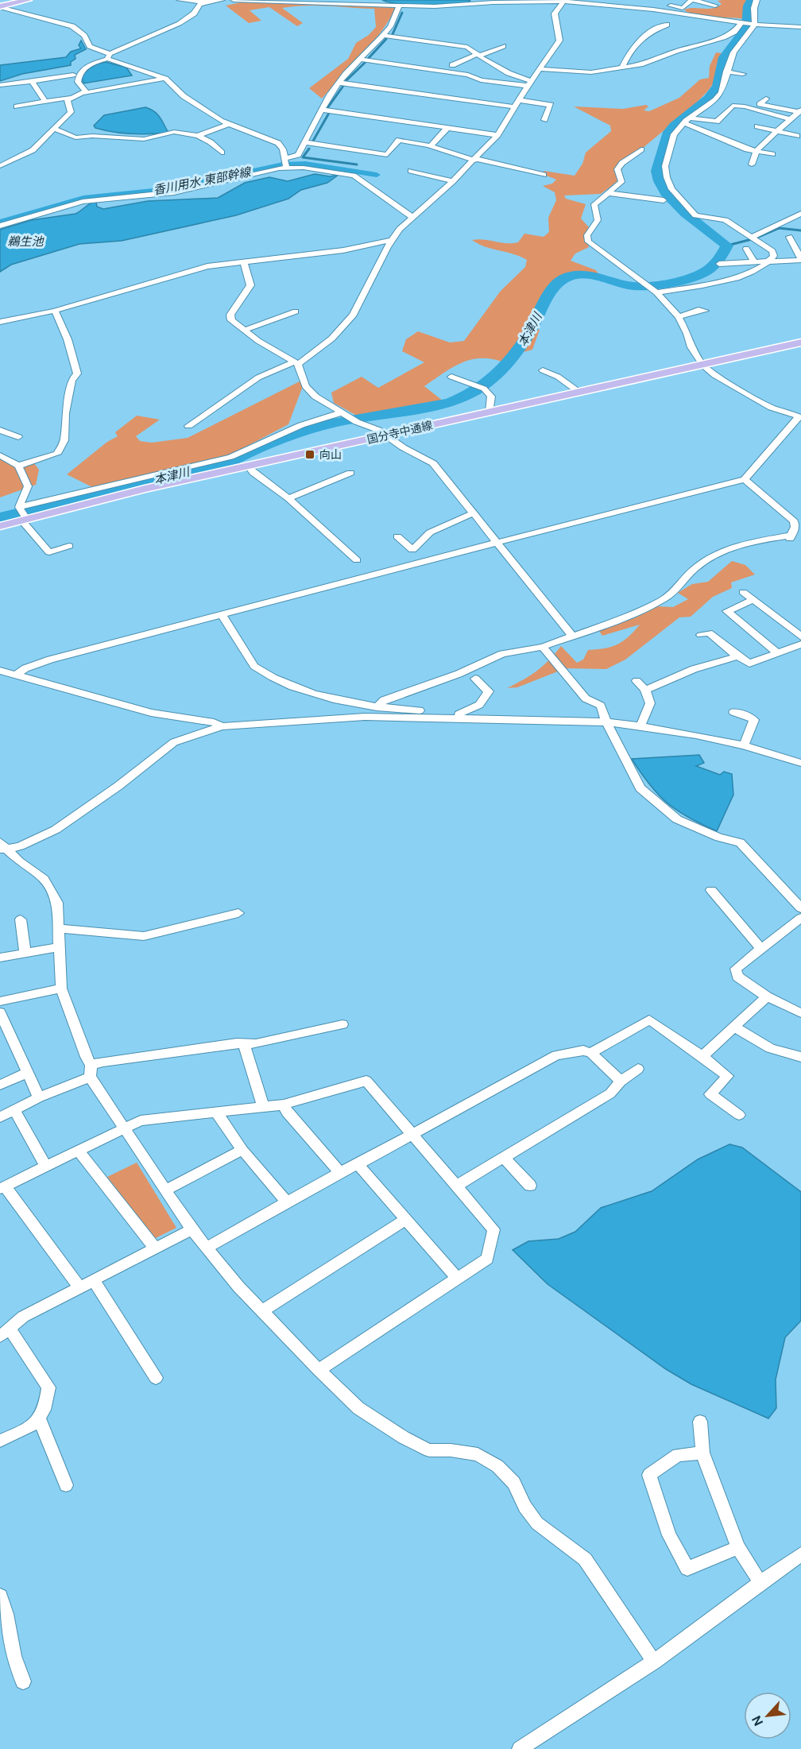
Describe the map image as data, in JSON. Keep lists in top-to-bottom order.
{
  "streets": {
    "main road": ["国分寺中通線"]
  },
  "water": ["香川用水 東部幹線", "鵜生池", "本津川"],
  "places": {
    "transit": ["向山"]
  },
  "north": "bottom left"
}
